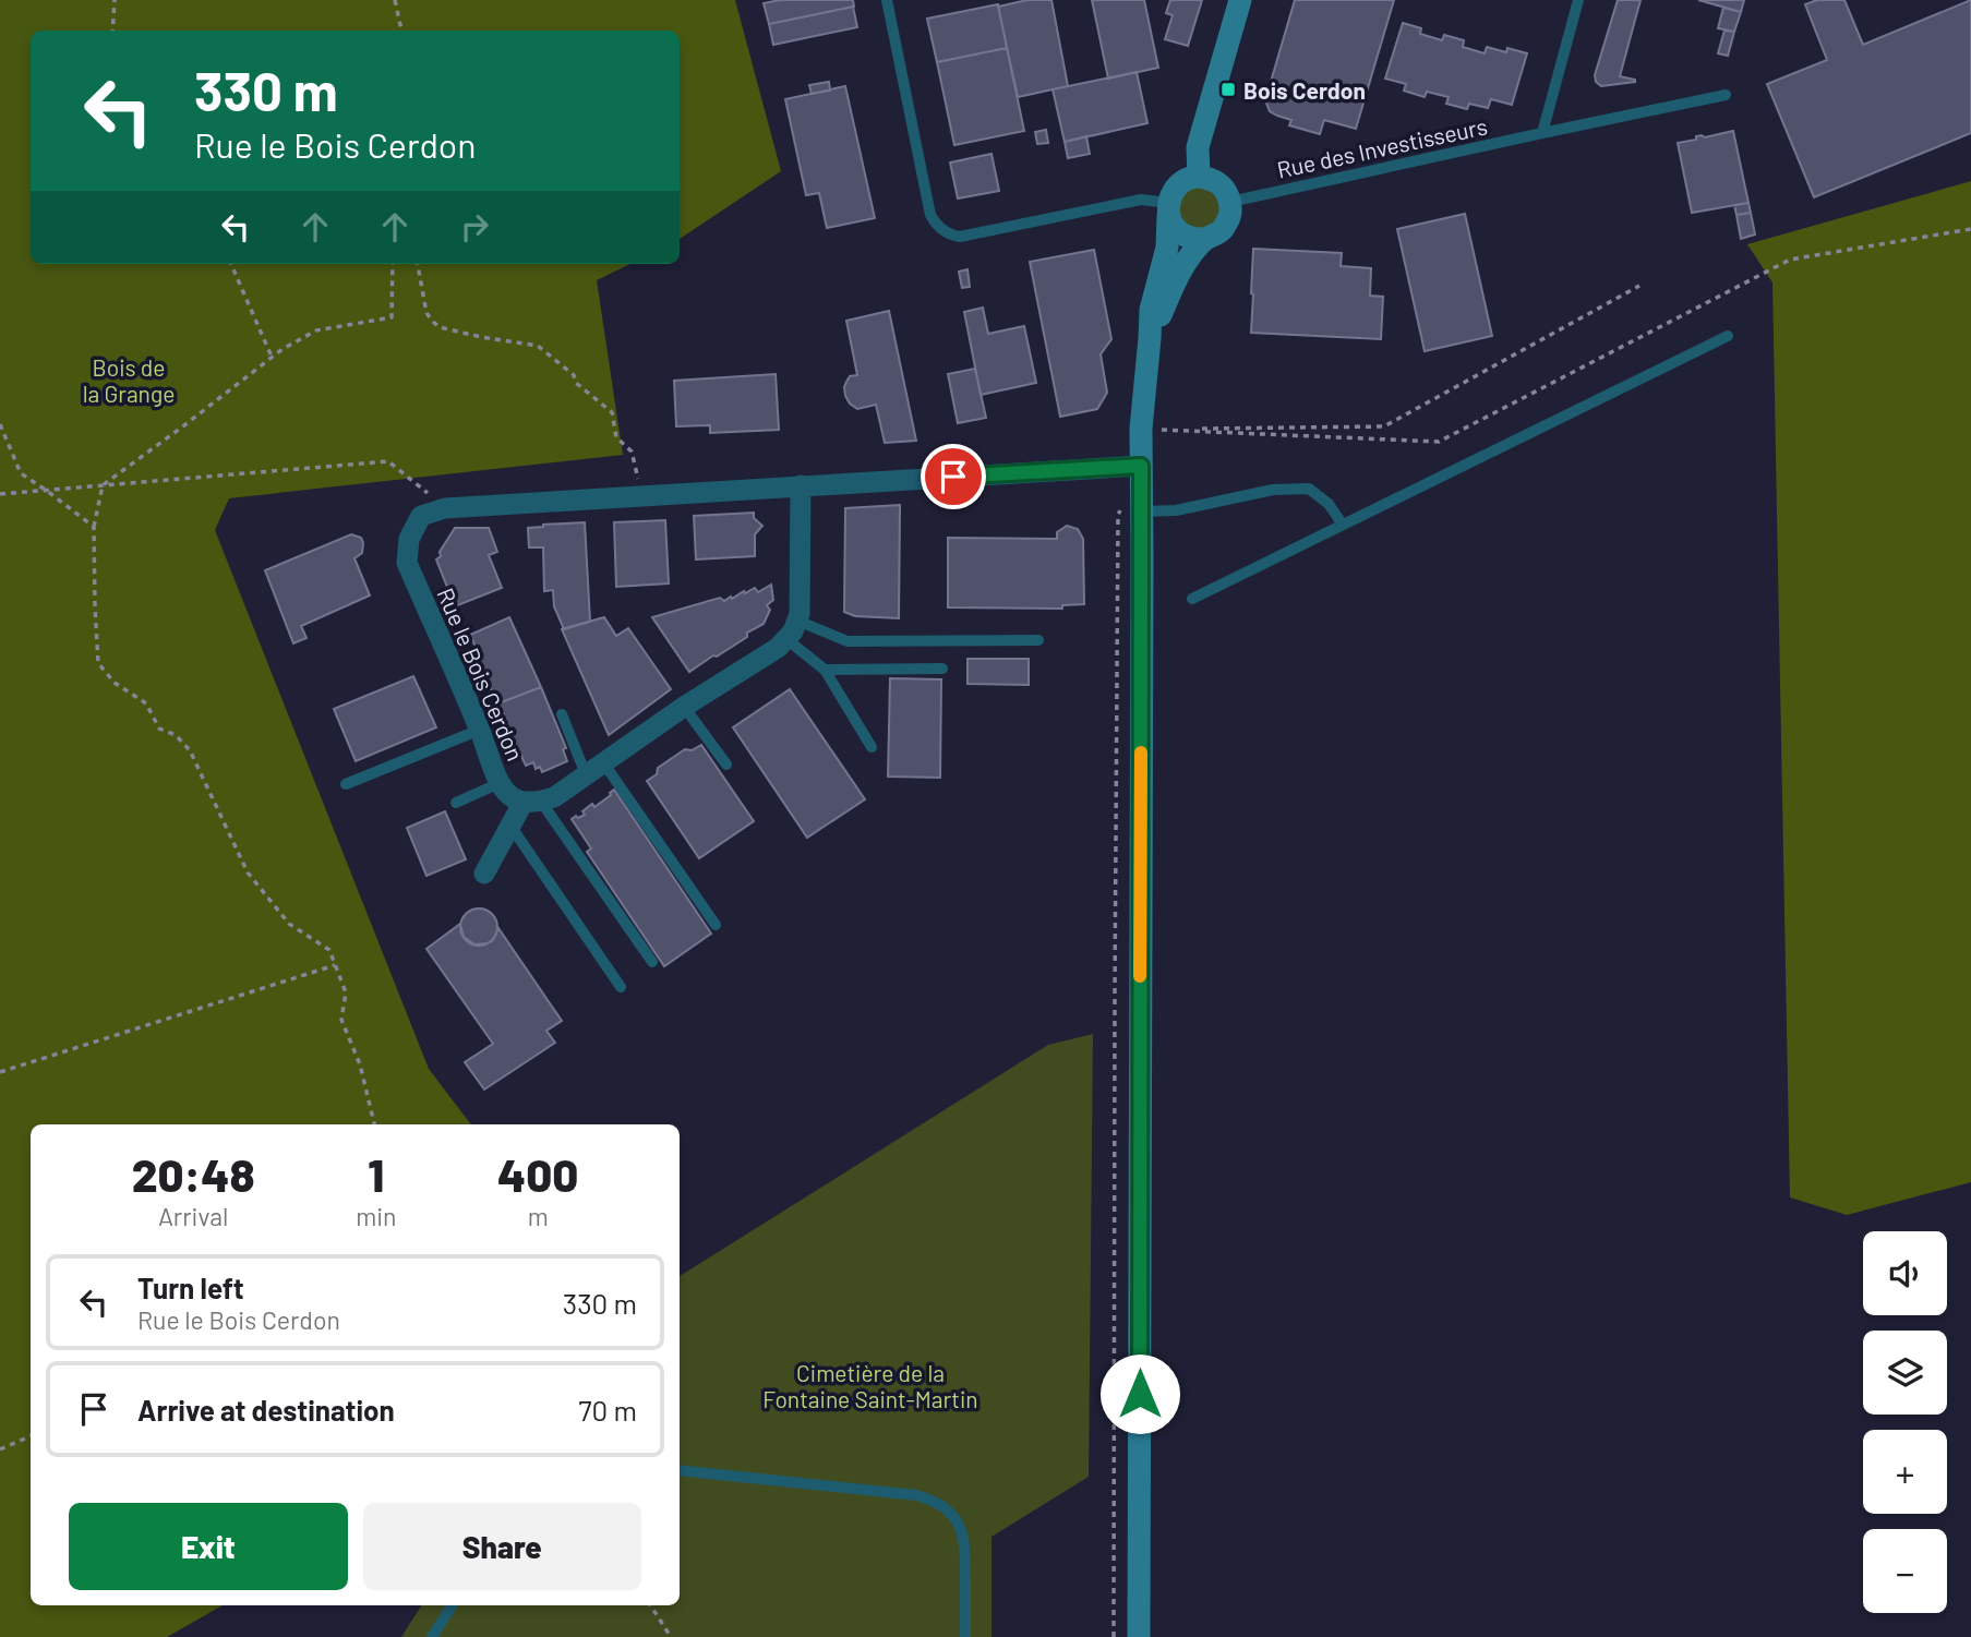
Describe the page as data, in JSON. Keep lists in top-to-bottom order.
{
  "streets": {
    "street": ["Rue le Bois Cerdon"],
    "lane": ["Rue des Investisseurs"]
  },
  "parks": ["Bois de la Grange", "Cimetière de la Fontaine Saint-Martin"],
  "places": {
    "transit": ["Bois Cerdon"]
  },
  "page": {
    "turn": ["330 m", "Rue le Bois Cerdon"],
    "eta": [
      "20:48",
      "Arrival",
      "1",
      "min",
      "400",
      "m"
    ],
    "map_buttons": ["+", "−"],
    "list": [
      {
        "name": "Turn left",
        "note": "Rue le Bois Cerdon",
        "value": "330 m"
      },
      {
        "name": "Arrive at destination",
        "value": "70 m"
      }
    ],
    "buttons": ["Exit", "Share"]
  }
}
